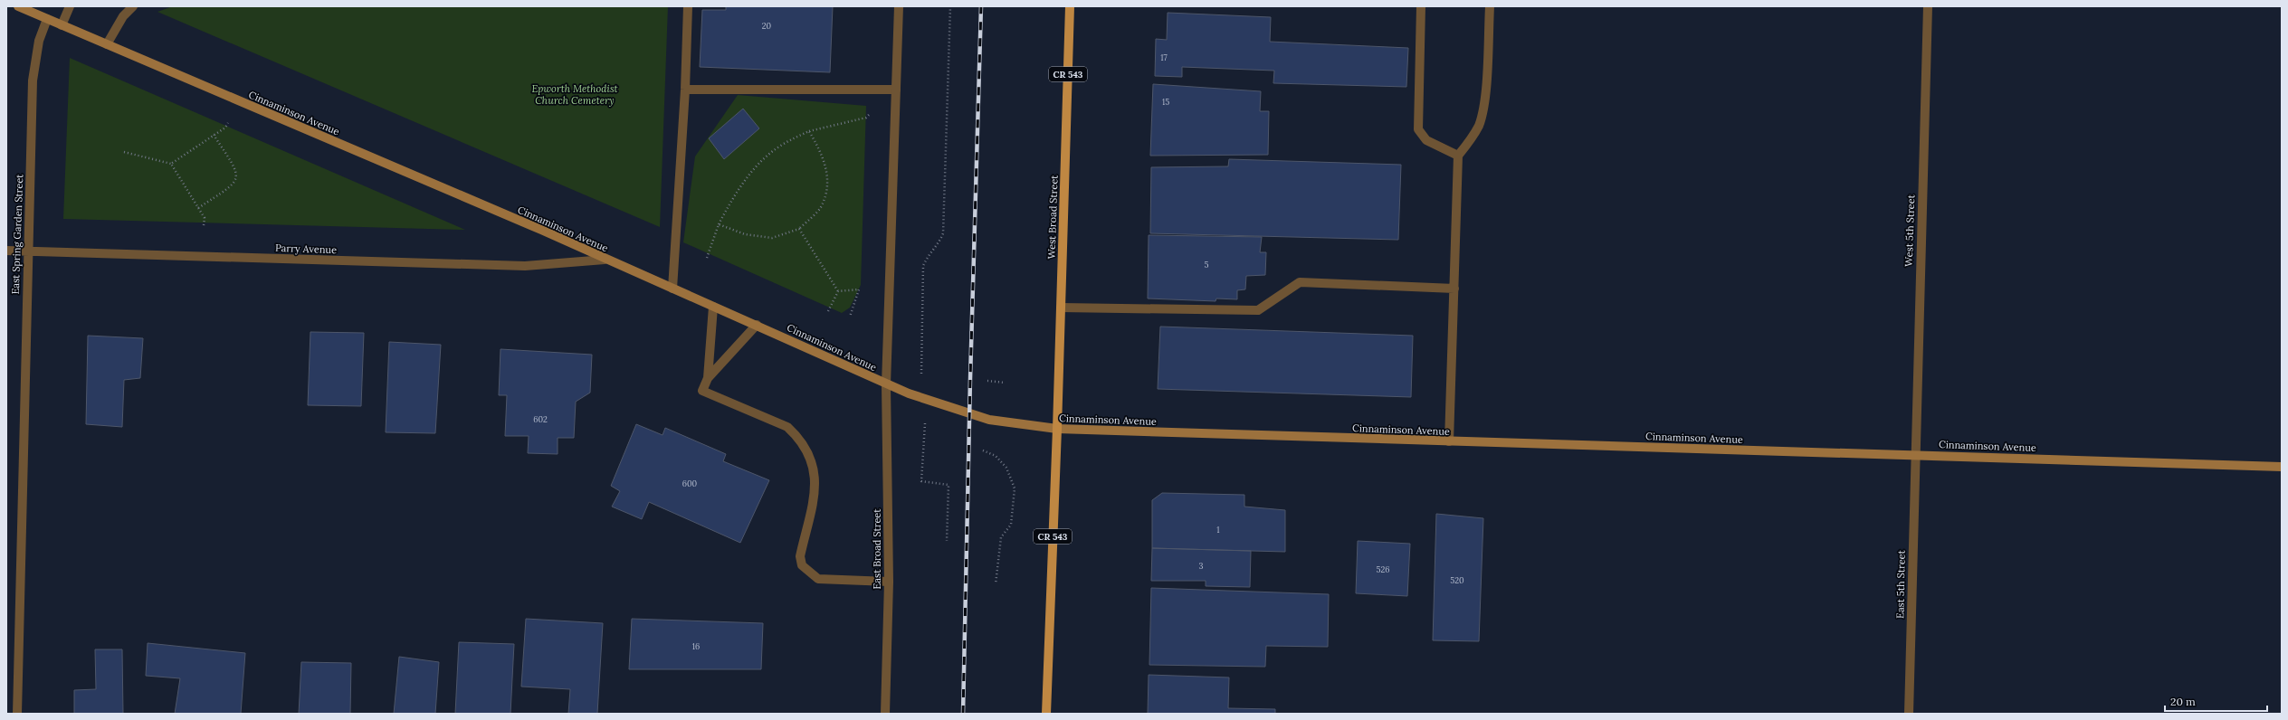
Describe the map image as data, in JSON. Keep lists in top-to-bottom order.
{
  "streets": {
    "main road": ["CR 543", "West Broad Street"],
    "street": [
      "Cinnaminson Avenue",
      "West 5th Street",
      "East Spring Garden Street",
      "Parry Avenue",
      "East Broad Street",
      "East 5th Street"
    ]
  },
  "crossings": [
    ["CR 543", "Cinnaminson Avenue"],
    ["CR 543", "West Broad Street"],
    ["Cinnaminson Avenue", "West Broad Street"],
    ["Cinnaminson Avenue", "West 5th Street"],
    ["Cinnaminson Avenue", "East Spring Garden Street"],
    ["Cinnaminson Avenue", "Parry Avenue"],
    ["Cinnaminson Avenue", "East Broad Street"],
    ["Cinnaminson Avenue", "East 5th Street"],
    ["West 5th Street", "East 5th Street"],
    ["East Spring Garden Street", "Parry Avenue"]
  ],
  "parks": ["Epworth Methodist Church Cemetery"],
  "house_numbers": [
    "20",
    "17",
    "15",
    "5",
    "602",
    "600",
    "1",
    "3",
    "526",
    "520",
    "16"
  ],
  "scale_bar": "20 m"
}
